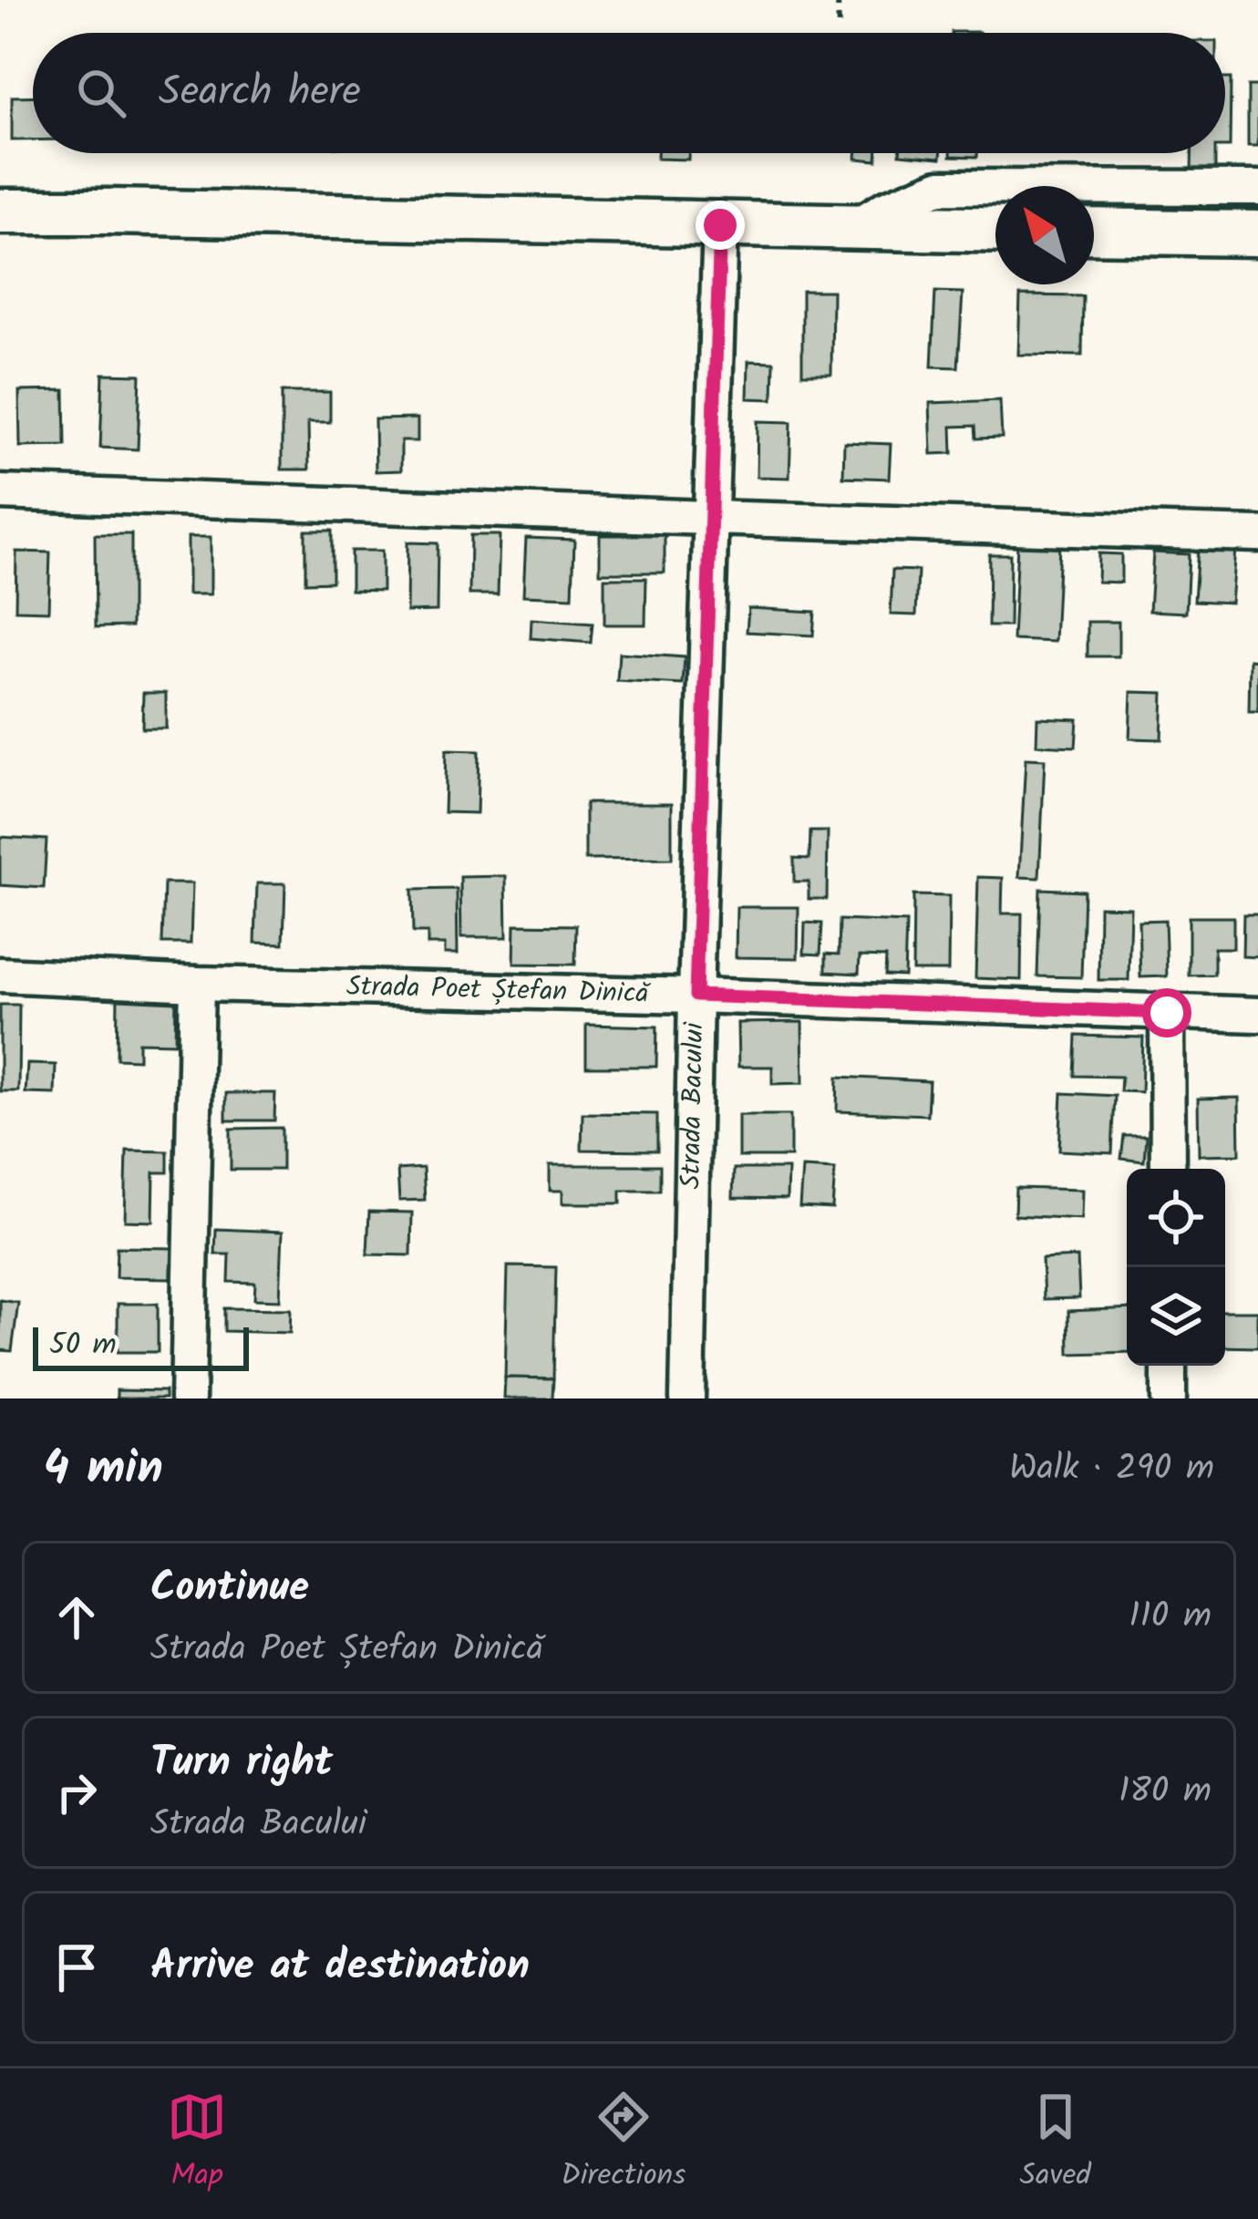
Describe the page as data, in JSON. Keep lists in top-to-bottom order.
{
  "streets": {
    "street": ["Strada Poet Ștefan Dinică", "Strada Bacului"]
  },
  "crossings": [
    ["Strada Poet Ștefan Dinică", "Strada Bacului"]
  ],
  "scale_bar": "50 m",
  "north": "top left",
  "page": {
    "search": "Search here",
    "scale": "50 m",
    "heading": ["4 min", "Walk · 290 m"],
    "list": [
      ["Continue", "Strada Poet Ștefan Dinică", "110 m"],
      ["Turn right", "Strada Bacului", "180 m"],
      "Arrive at destination"
    ],
    "nav": ["Map", "Directions", "Saved"]
  }
}
